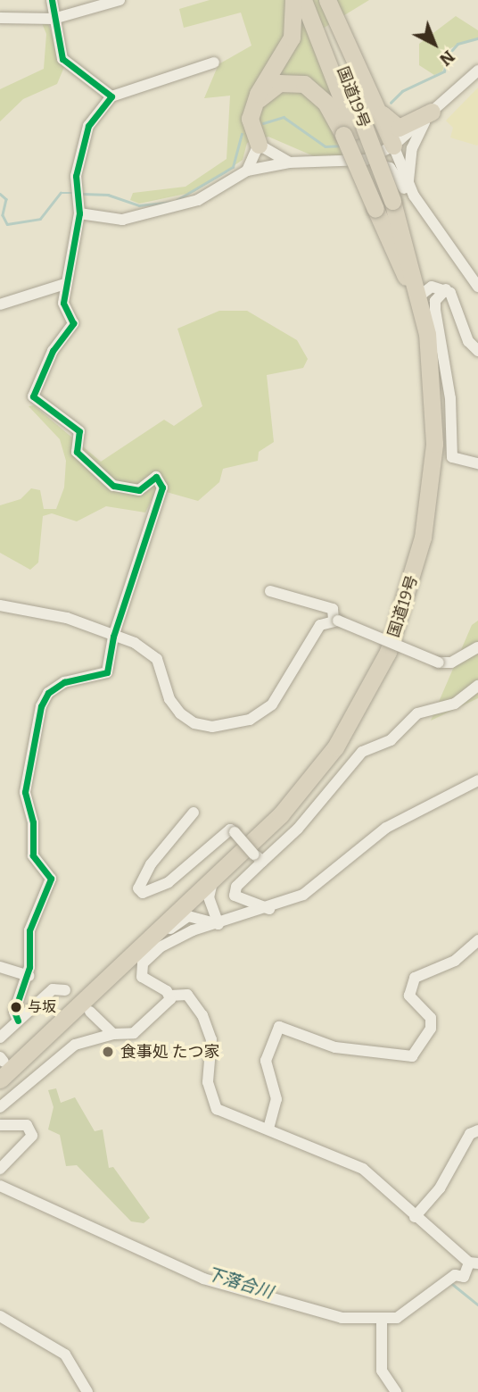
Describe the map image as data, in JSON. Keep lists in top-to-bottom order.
{
  "streets": {
    "highway": ["国道19号"]
  },
  "water": ["下落合川"],
  "places": ["与坂", "食事処 たつ家"],
  "north": "bottom right"
}
